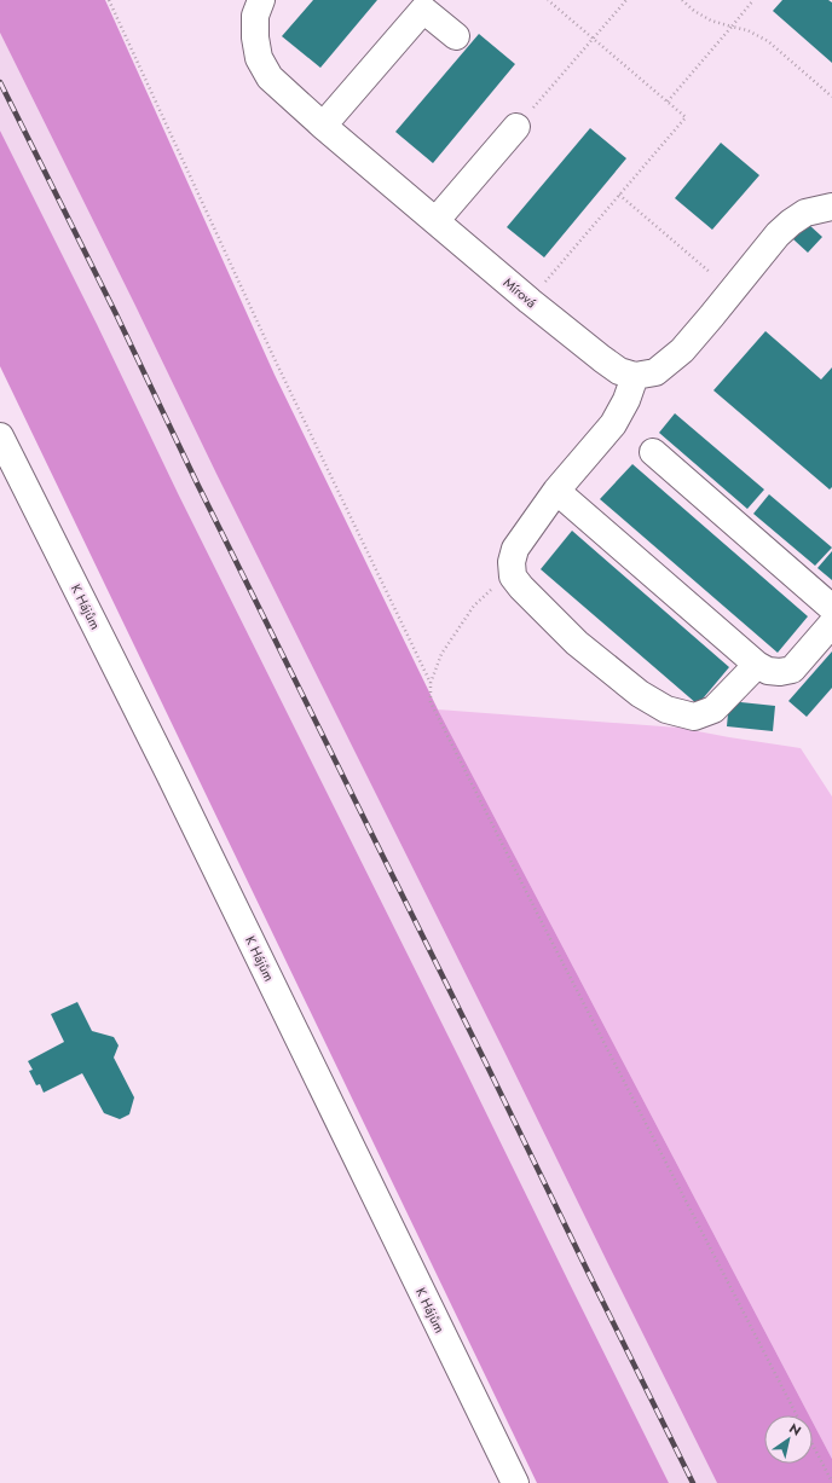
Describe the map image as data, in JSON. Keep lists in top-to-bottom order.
{
  "streets": {
    "street": ["Mírová", "K Hájům"]
  },
  "north": "top right"
}
